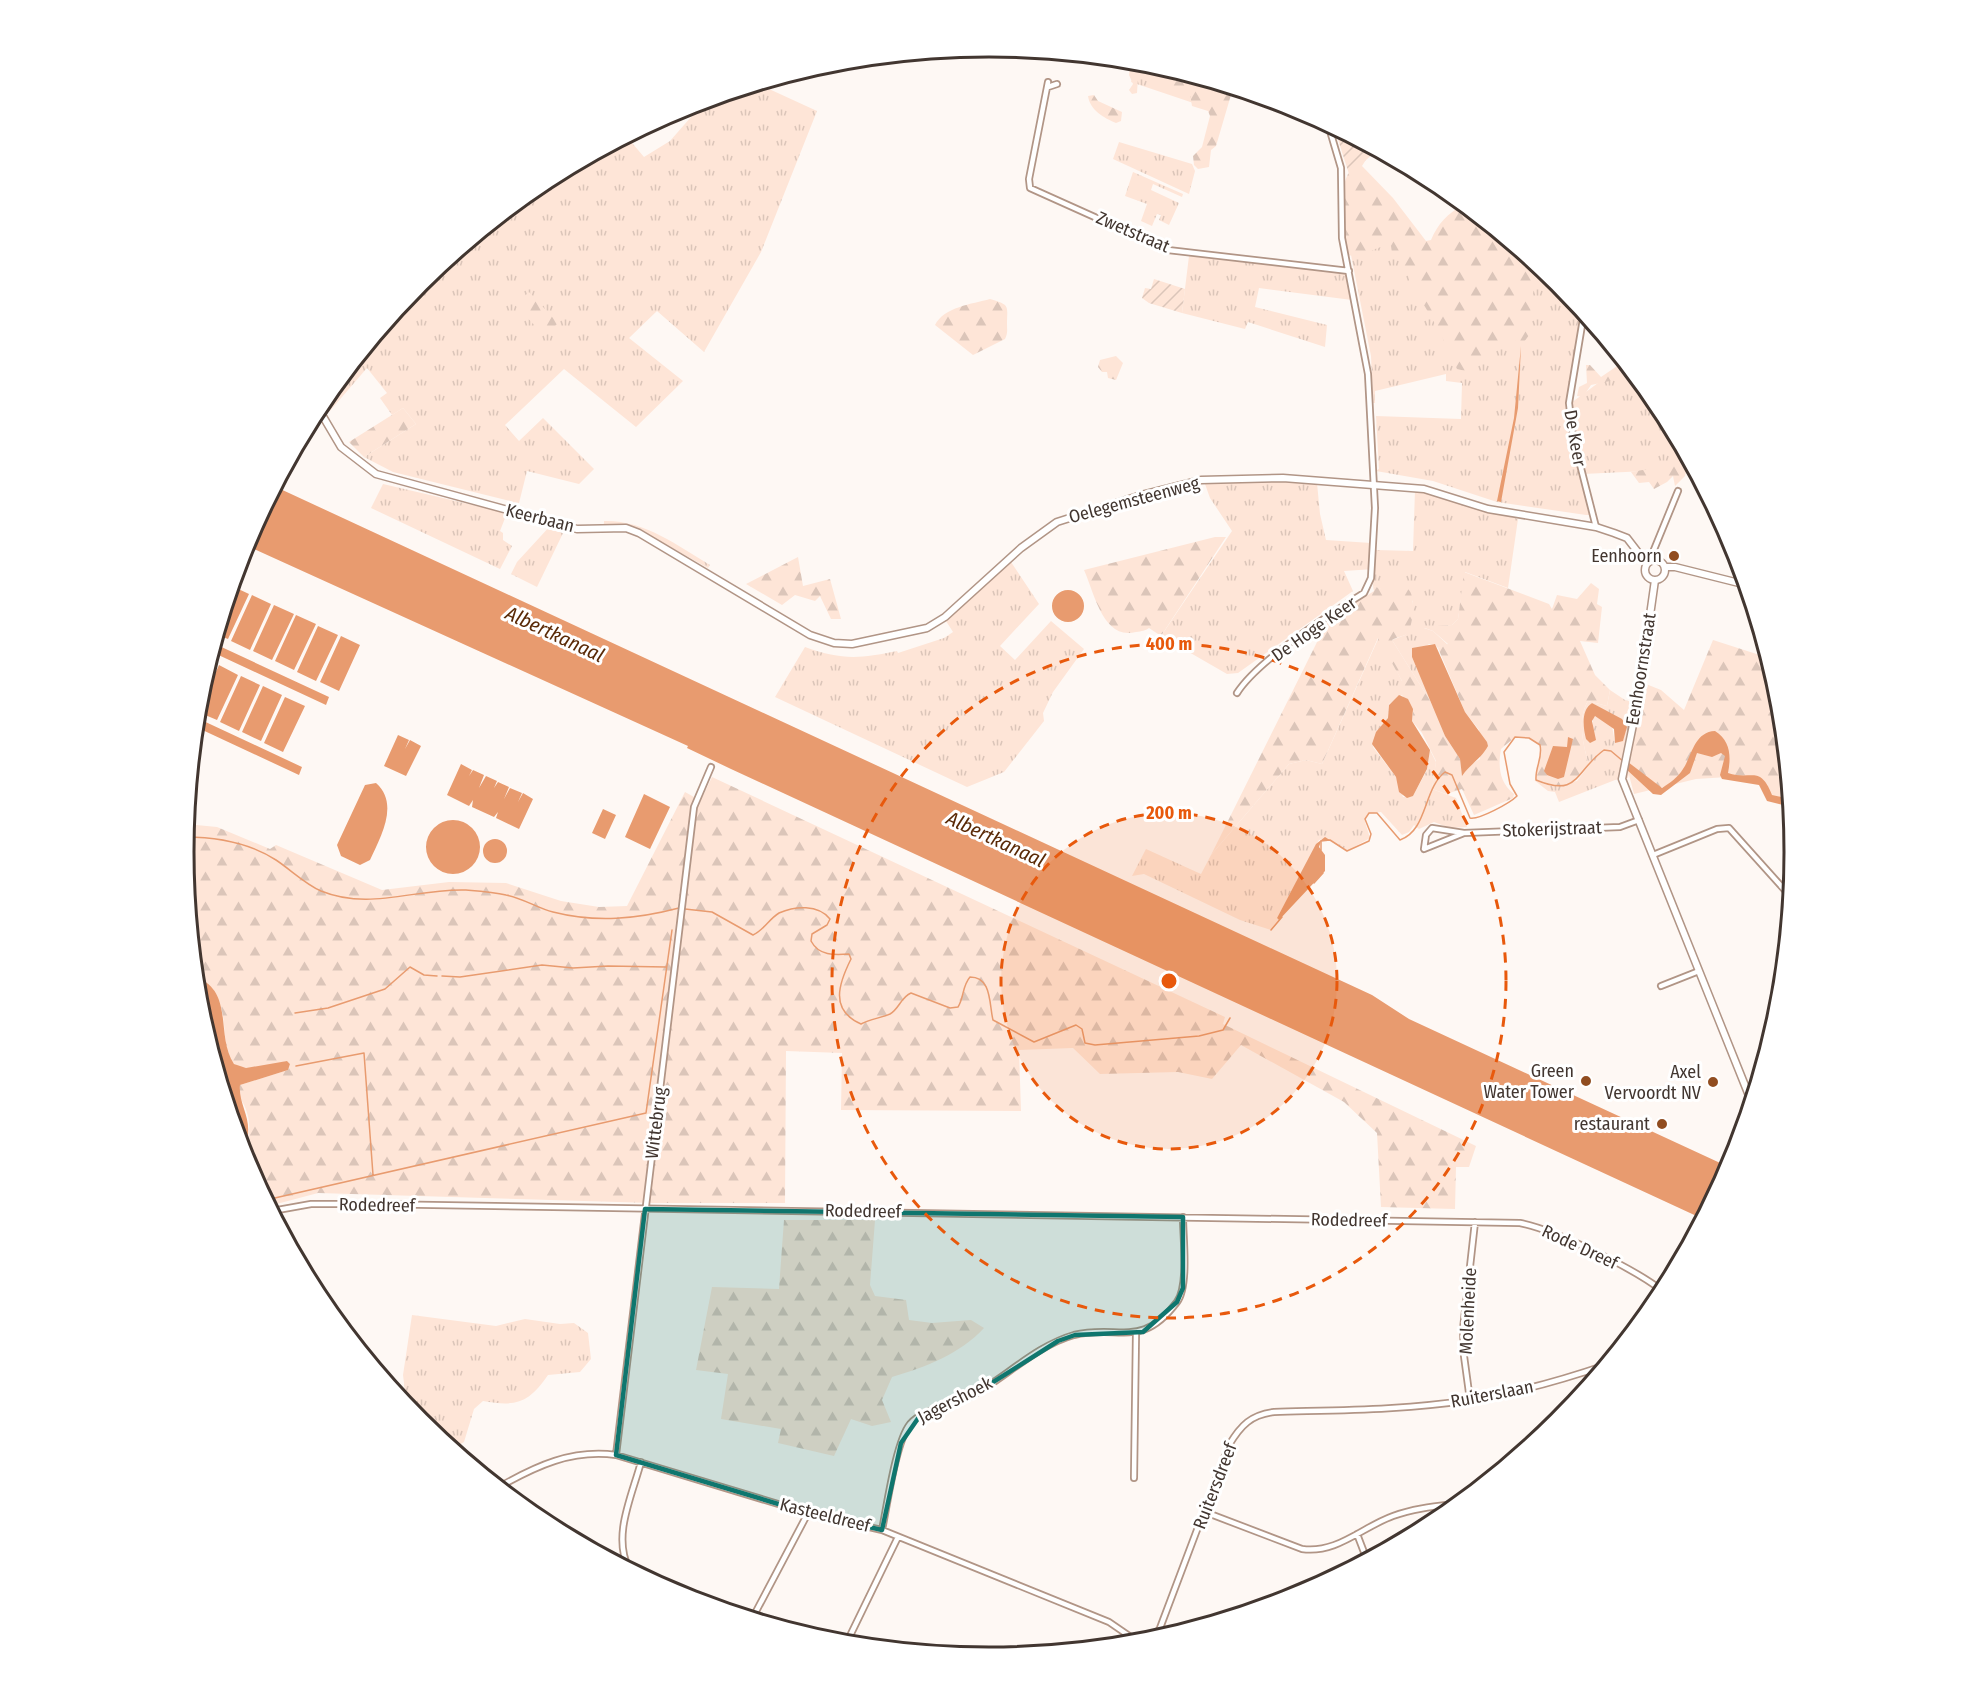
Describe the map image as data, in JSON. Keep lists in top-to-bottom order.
{
  "streets": {
    "street": [
      "Zwetstraat",
      "De Keer",
      "Oelegemsteenweg",
      "Keerbaan",
      "De Hoge Keer",
      "Eenhoornstraat",
      "Stokerijstraat",
      "Wittebrug",
      "Rodedreef",
      "Rode Dreef",
      "Molenheide",
      "Ruiterslaan",
      "Jagershoek",
      "Ruitersdreef",
      "Kasteeldreef"
    ]
  },
  "crossings": [
    ["De Keer", "Oelegemsteenweg"],
    ["Oelegemsteenweg", "Keerbaan"],
    ["Oelegemsteenweg", "De Hoge Keer"],
    ["Oelegemsteenweg", "Eenhoornstraat"],
    ["Eenhoornstraat", "Stokerijstraat"],
    ["Wittebrug", "Rodedreef"],
    ["Wittebrug", "Kasteeldreef"],
    ["Rodedreef", "Rode Dreef"],
    ["Rode Dreef", "Molenheide"],
    ["Molenheide", "Ruiterslaan"],
    ["Ruiterslaan", "Ruitersdreef"],
    ["Jagershoek", "Kasteeldreef"]
  ],
  "water": ["Albertkanaal"],
  "places": [
    "Eenhoorn",
    "Green Water Tower",
    "Axel Vervoordt NV",
    "restaurant"
  ],
  "rings": ["400 m", "200 m"]
}
